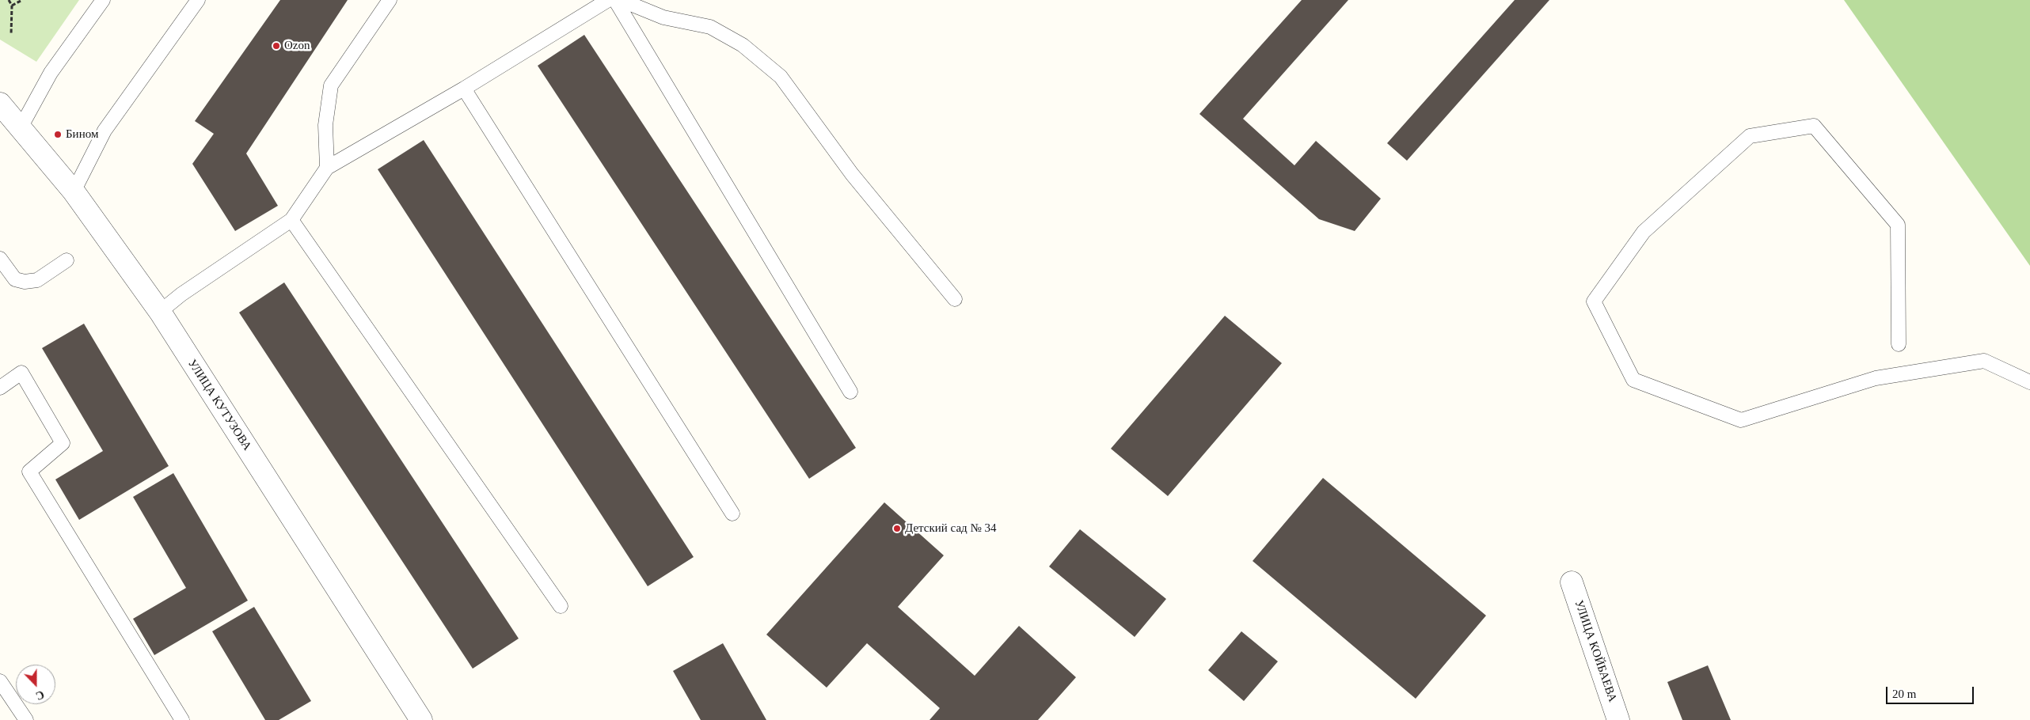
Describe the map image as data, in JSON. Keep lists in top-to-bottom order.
{
  "streets": {
    "street": ["УЛИЦА КУТУЗОВА", "УЛИЦА КОЙБАЕВА"]
  },
  "places": ["Ozon", "Бином", "Детский сад № 34"],
  "scale_bar": "20 m",
  "north": "bottom"
}
